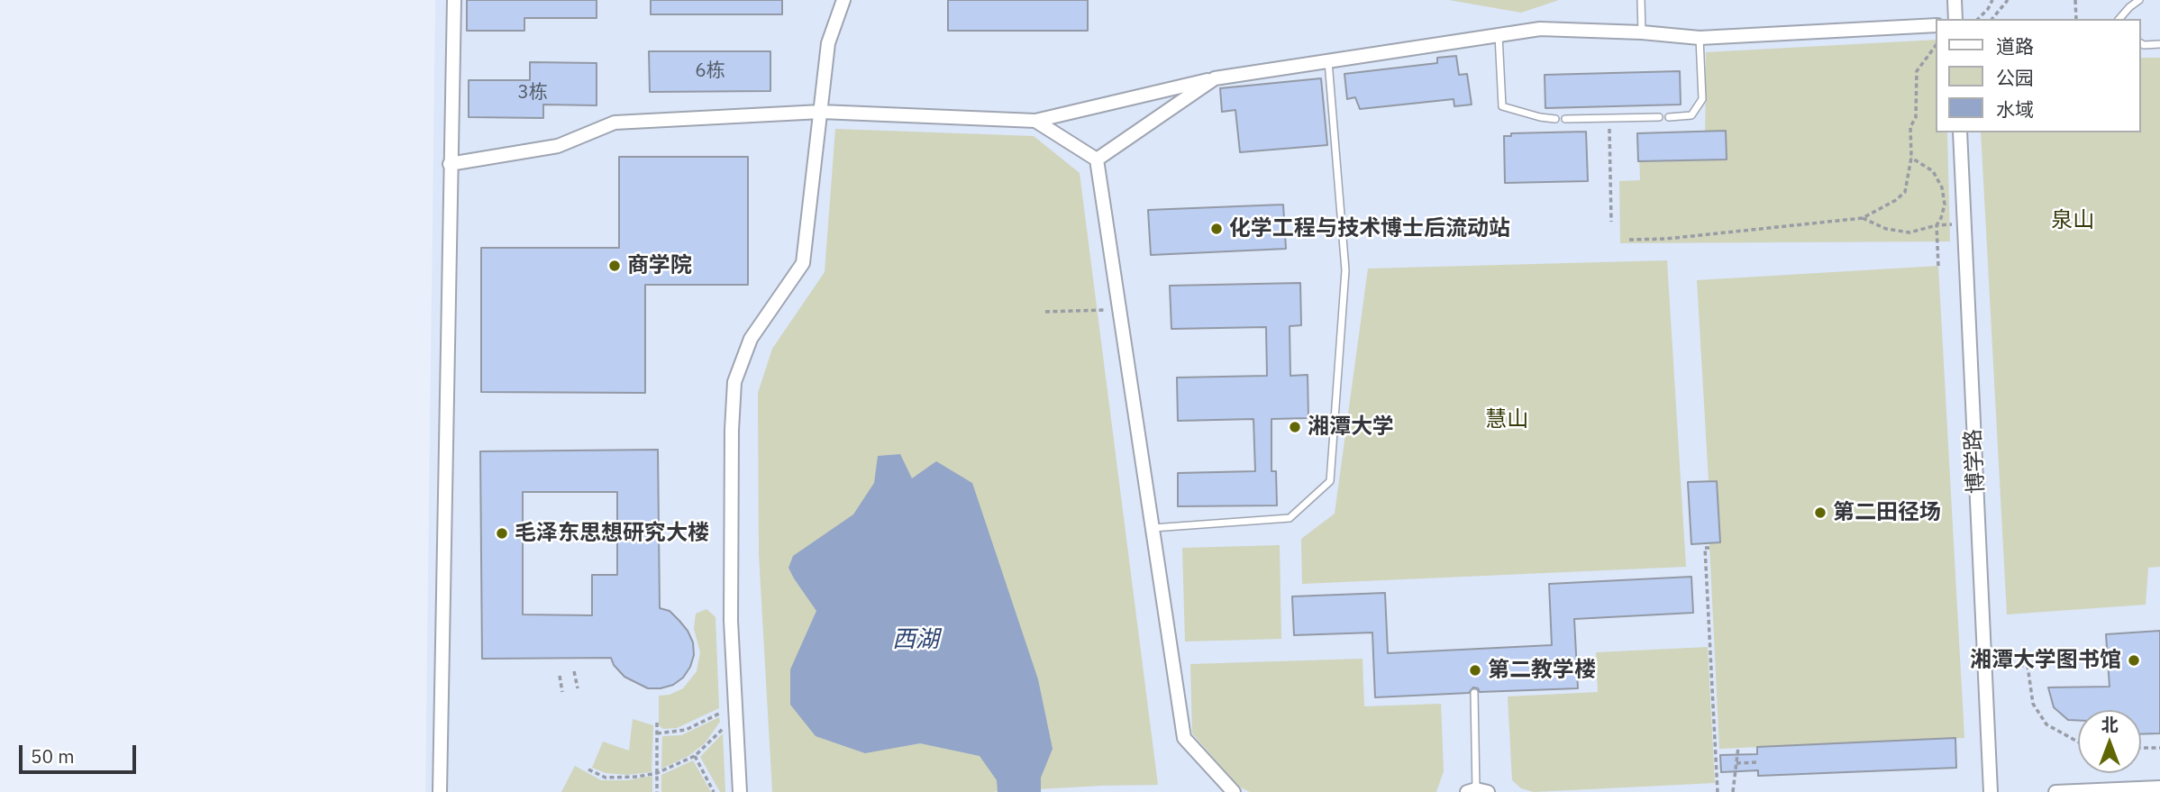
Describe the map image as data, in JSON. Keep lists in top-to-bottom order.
{
  "streets": {
    "street": ["博学路"]
  },
  "water": ["西湖"],
  "parks": ["泉山", "慧山"],
  "places": [
    "化学工程与技术博士后流动站",
    "商学院",
    "湘潭大学",
    "第二田径场",
    "毛泽东思想研究大楼",
    "湘潭大学图书馆",
    "第二教学楼"
  ],
  "house_numbers": ["6栋", "3栋"],
  "legend": ["道路", "公园", "水域"],
  "scale_bar": "50 m",
  "north": "top"
}
